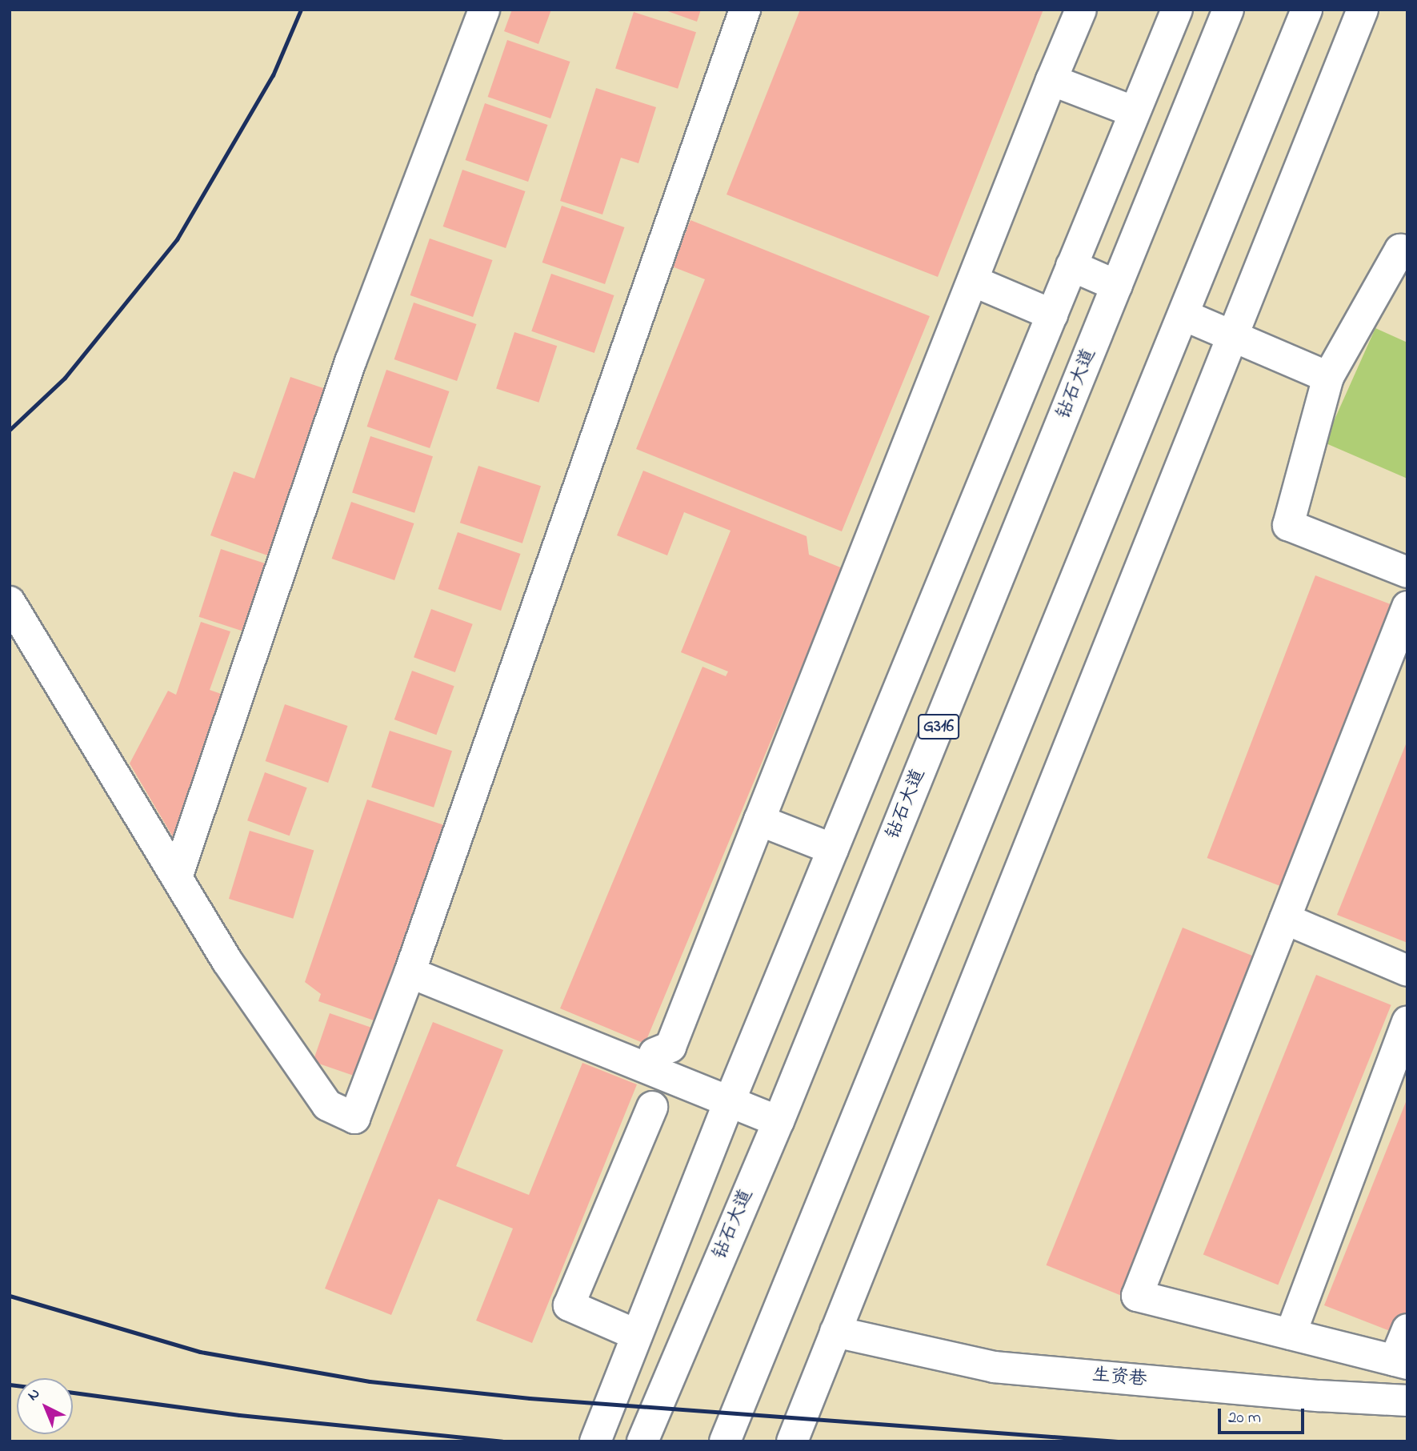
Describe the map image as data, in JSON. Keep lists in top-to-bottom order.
{
  "streets": {
    "main road": ["钻石大道", "G316", "生资巷"]
  },
  "scale_bar": "20 m",
  "north": "top left"
}
